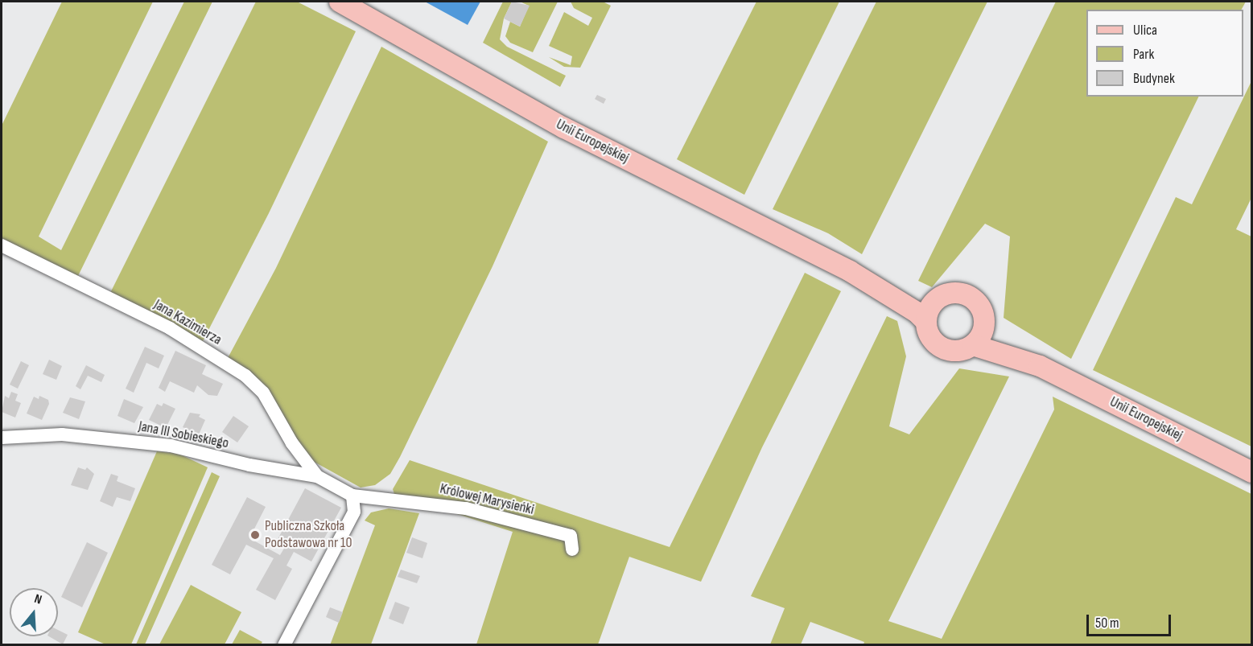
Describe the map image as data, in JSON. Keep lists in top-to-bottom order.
{
  "streets": {
    "main road": ["Unii Europejskiej"],
    "street": ["Jana Kazimierza", "Jana III Sobieskiego", "Królowej Marysieńki"]
  },
  "crossings": [
    ["Jana Kazimierza", "Jana III Sobieskiego"],
    ["Jana III Sobieskiego", "Królowej Marysieńki"]
  ],
  "places": ["Publiczna Szkoła Podstawowa nr 10"],
  "legend": ["Ulica", "Park", "Budynek"],
  "scale_bar": "50 m",
  "north": "top"
}
